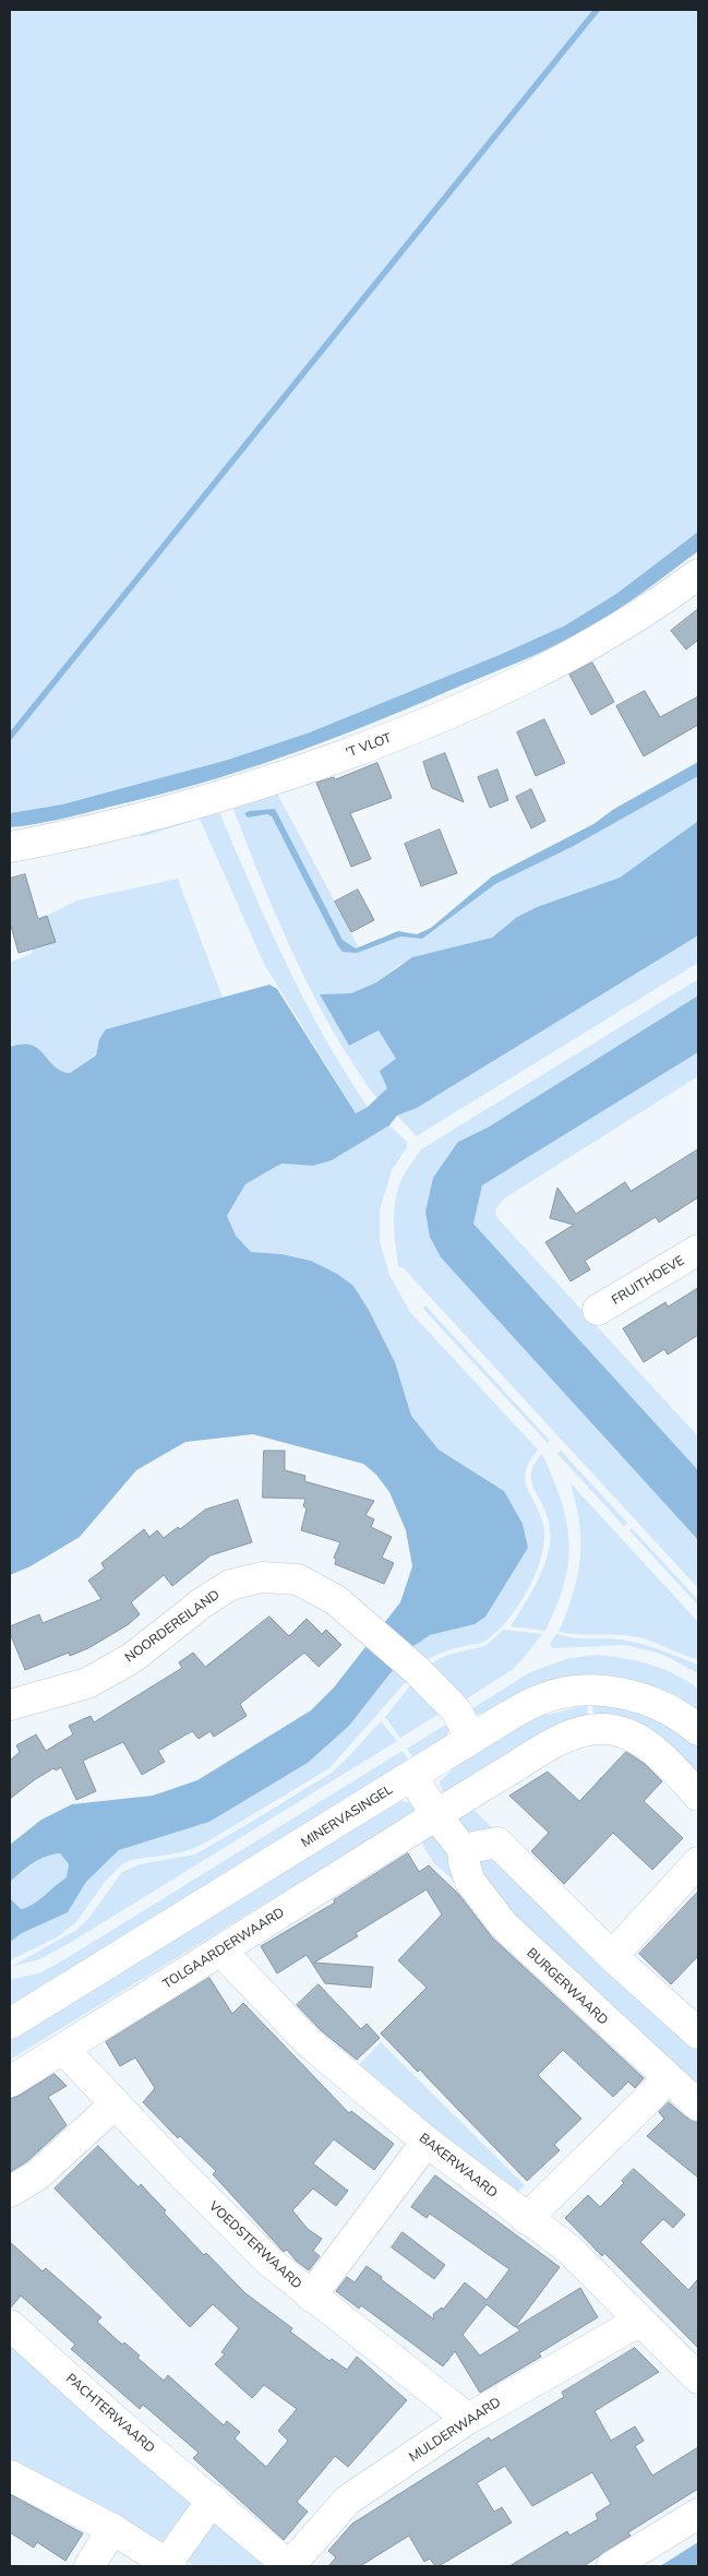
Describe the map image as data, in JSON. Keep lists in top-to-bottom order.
{
  "streets": {
    "street": [
      "'T VLOT",
      "FRUITHOEVE",
      "NOORDEREILAND",
      "MINERVASINGEL",
      "TOLGAARDERWAARD",
      "BURGERWAARD",
      "BAKERWAARD",
      "VOEDSTERWAARD",
      "PACHTERWAARD",
      "MULDERWAARD"
    ]
  },
  "crossings": [
    ["NOORDEREILAND", "MINERVASINGEL"],
    ["MINERVASINGEL", "BURGERWAARD"],
    ["TOLGAARDERWAARD", "BURGERWAARD"],
    ["TOLGAARDERWAARD", "BAKERWAARD"],
    ["TOLGAARDERWAARD", "VOEDSTERWAARD"],
    ["BAKERWAARD", "MULDERWAARD"],
    ["VOEDSTERWAARD", "MULDERWAARD"],
    ["PACHTERWAARD", "MULDERWAARD"]
  ]
}
